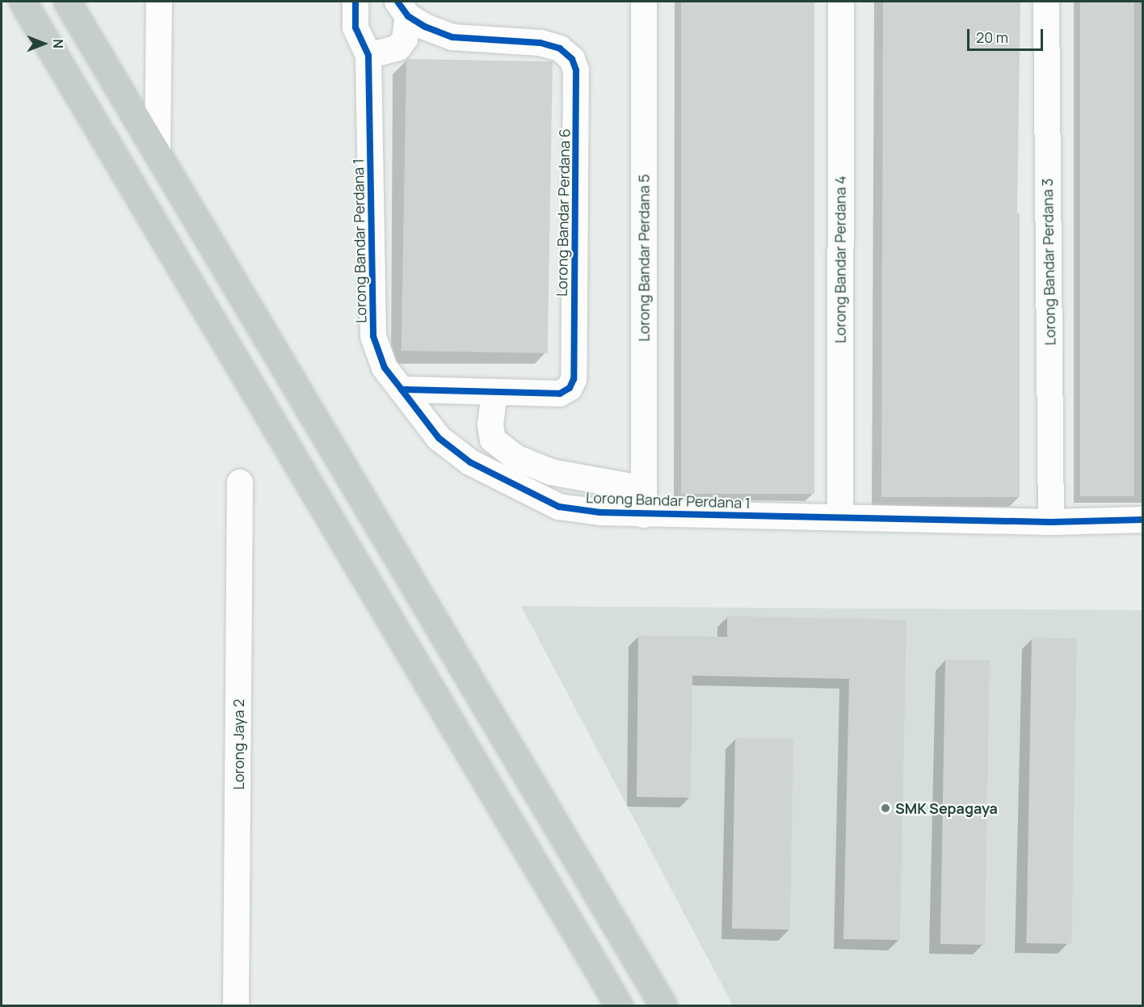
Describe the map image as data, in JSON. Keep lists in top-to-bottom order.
{
  "streets": {
    "street": [
      "Lorong Bandar Perdana 6",
      "Lorong Bandar Perdana 1",
      "Lorong Bandar Perdana 5",
      "Lorong Bandar Perdana 4",
      "Lorong Bandar Perdana 3",
      "Lorong Jaya 2"
    ]
  },
  "crossings": [
    ["Lorong Bandar Perdana 6", "Lorong Bandar Perdana 1"],
    ["Lorong Bandar Perdana 1", "Lorong Bandar Perdana 5"],
    ["Lorong Bandar Perdana 1", "Lorong Bandar Perdana 4"],
    ["Lorong Bandar Perdana 1", "Lorong Bandar Perdana 3"]
  ],
  "places": ["SMK Sepagaya"],
  "scale_bar": "20 m",
  "north": "right"
}
